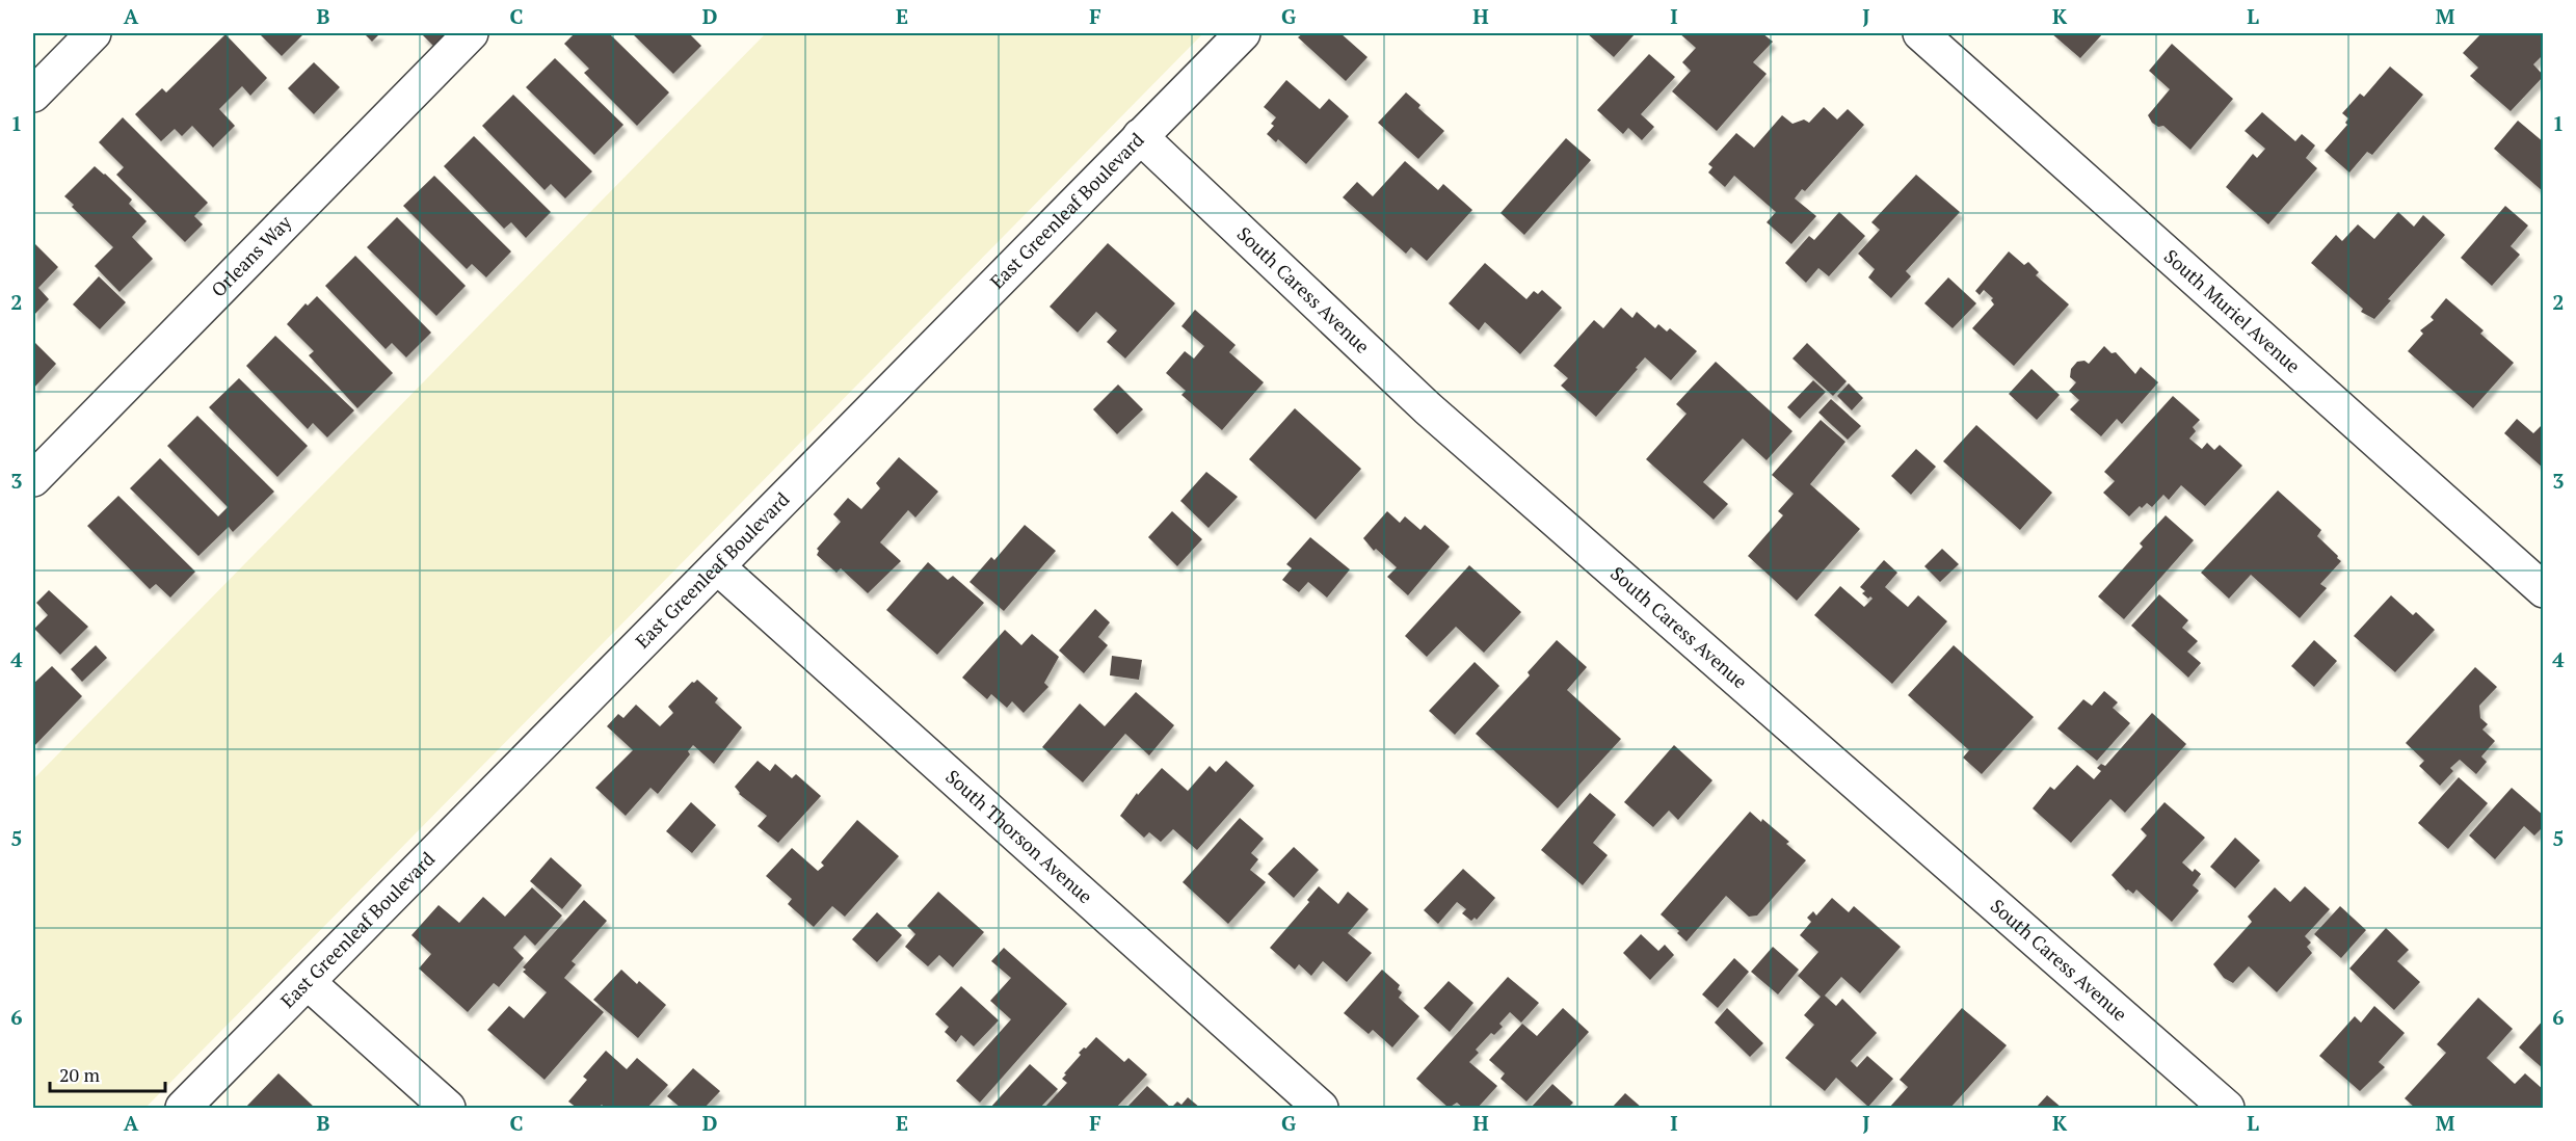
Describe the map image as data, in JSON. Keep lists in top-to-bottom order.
{
  "streets": {
    "street": [
      "East Greenleaf Boulevard",
      "Orleans Way",
      "South Caress Avenue",
      "South Muriel Avenue",
      "South Thorson Avenue"
    ]
  },
  "crossings": [
    ["East Greenleaf Boulevard", "South Caress Avenue"],
    ["East Greenleaf Boulevard", "South Thorson Avenue"]
  ],
  "scale_bar": "20 m",
  "grid": {
    "columns": [
      "A",
      "B",
      "C",
      "D",
      "E",
      "F",
      "G",
      "H",
      "I",
      "J",
      "K",
      "L",
      "M"
    ],
    "rows": [
      "1",
      "2",
      "3",
      "4",
      "5",
      "6"
    ]
  }
}
